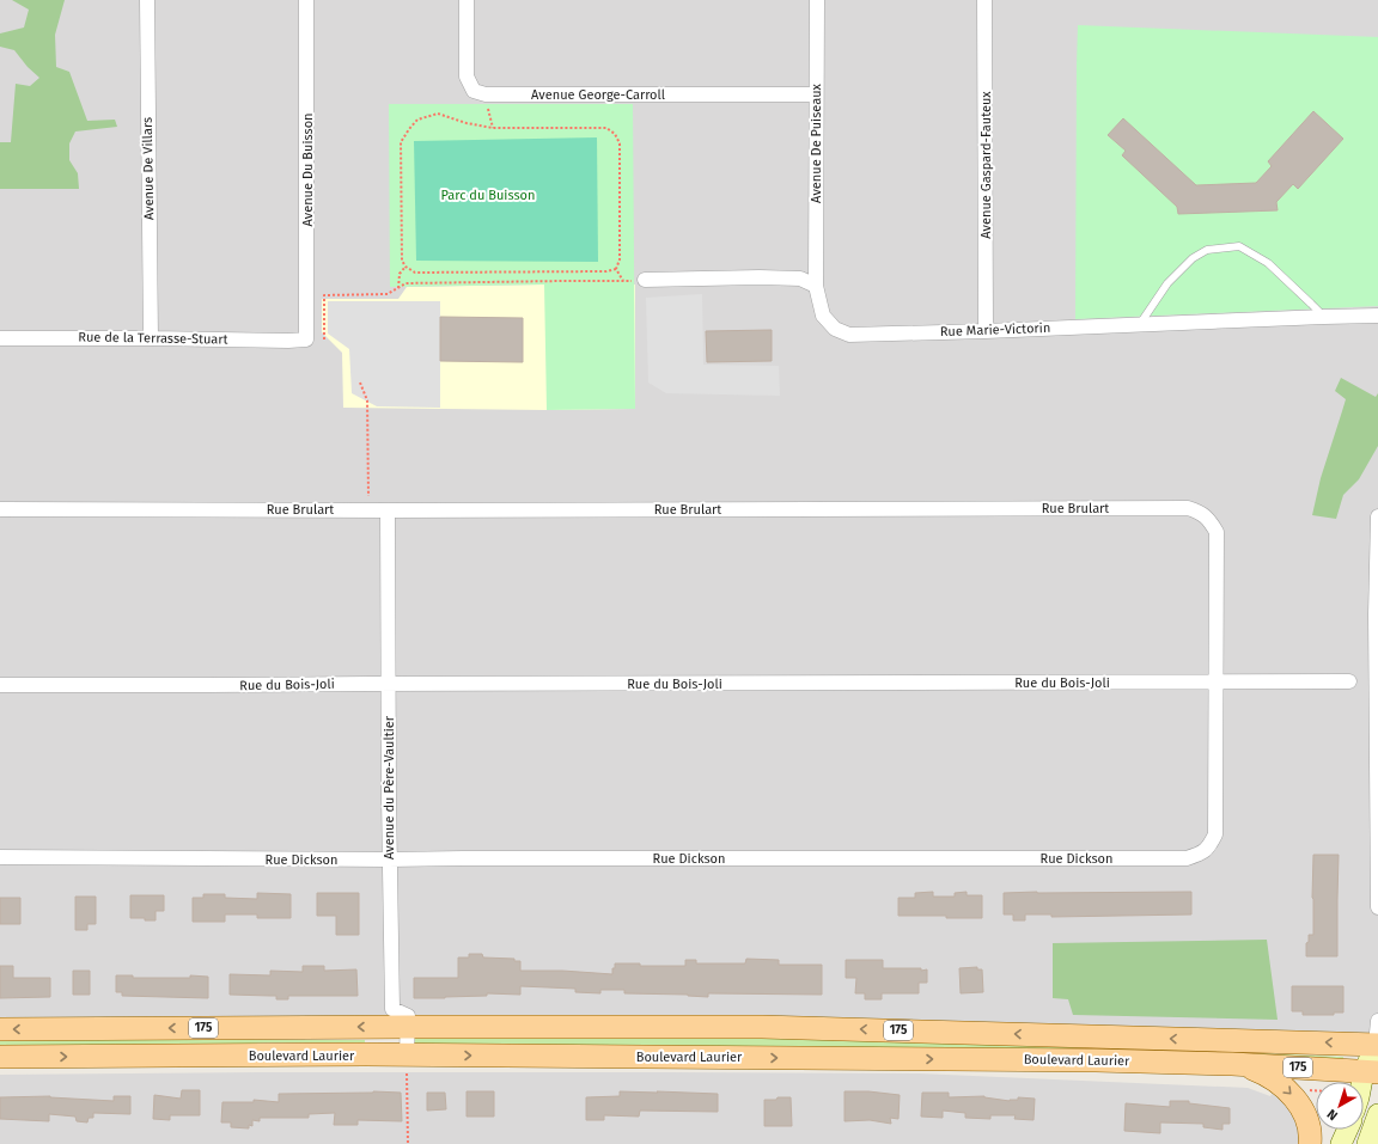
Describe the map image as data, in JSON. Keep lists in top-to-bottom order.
{
  "streets": {
    "main road": ["175", "Boulevard Laurier"],
    "street": [
      "Avenue George-Carroll",
      "Avenue De Puiseaux",
      "Avenue Gaspard-Fauteux",
      "Avenue De Villars",
      "Avenue Du Buisson",
      "Rue Marie-Victorin",
      "Rue de la Terrasse-Stuart",
      "Rue Brulart",
      "Rue du Bois-Joli",
      "Avenue du Père-Vaultier",
      "Rue Dickson"
    ]
  },
  "crossings": [
    ["Avenue George-Carroll", "Avenue De Puiseaux"],
    ["Avenue De Puiseaux", "Rue Marie-Victorin"],
    ["Avenue Gaspard-Fauteux", "Rue Marie-Victorin"],
    ["Avenue De Villars", "Rue de la Terrasse-Stuart"],
    ["Avenue Du Buisson", "Rue de la Terrasse-Stuart"],
    ["Rue Brulart", "Rue du Bois-Joli"],
    ["Rue Brulart", "Avenue du Père-Vaultier"],
    ["Rue Brulart", "Rue Dickson"],
    ["Rue du Bois-Joli", "Avenue du Père-Vaultier"],
    ["Rue du Bois-Joli", "Rue Dickson"],
    ["Avenue du Père-Vaultier", "Rue Dickson"],
    ["Avenue du Père-Vaultier", "Boulevard Laurier"]
  ],
  "parks": ["Parc du Buisson"],
  "north": "bottom left"
}
